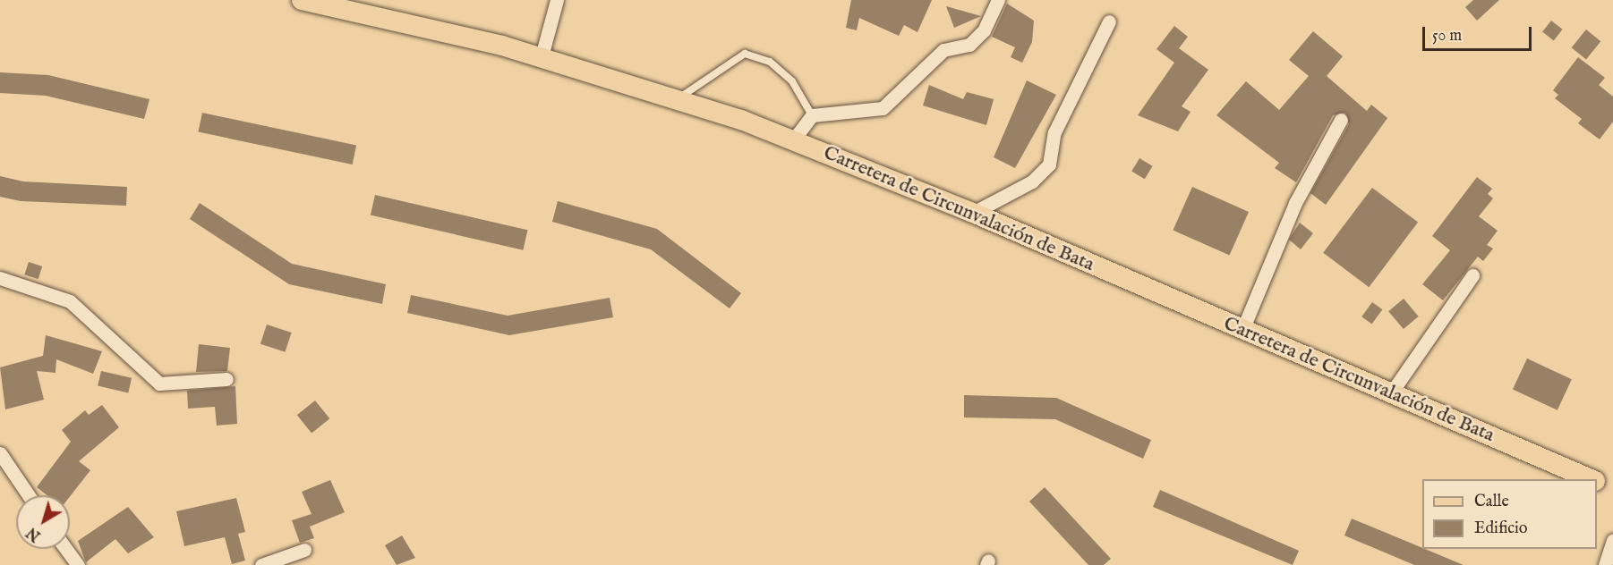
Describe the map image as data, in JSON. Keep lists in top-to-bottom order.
{
  "streets": {
    "main road": ["Carretera de Circunvalación de Bata"]
  },
  "legend": ["Calle", "Edificio"],
  "scale_bar": "50 m",
  "north": "bottom left"
}
